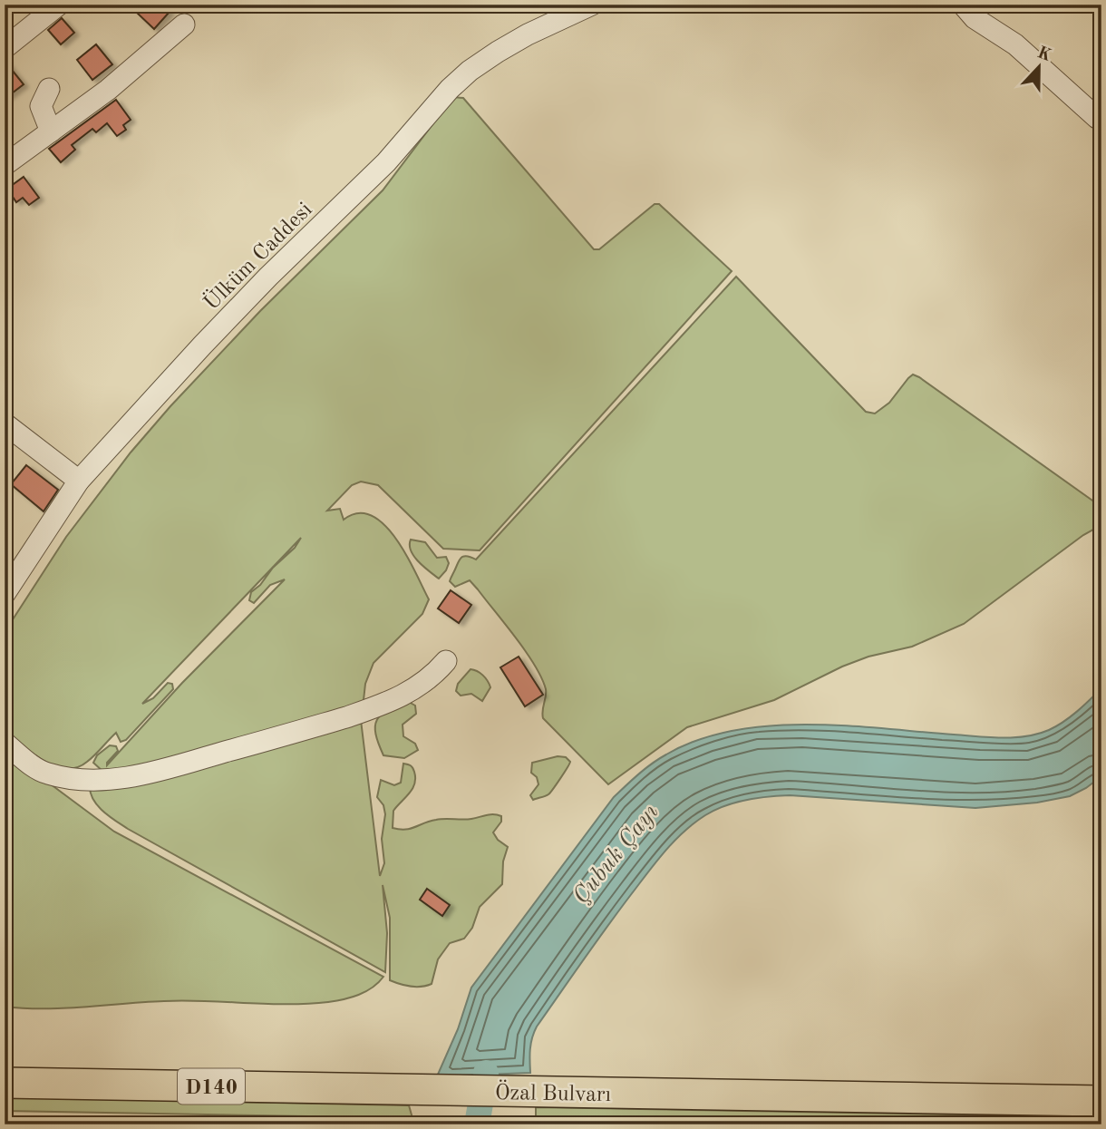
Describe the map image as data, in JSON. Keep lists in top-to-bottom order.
{
  "streets": {
    "highway": ["D140", "Özal Bulvarı"],
    "street": ["Ülküm Caddesi"]
  },
  "water": ["Çubuk Çayı"],
  "north": "top"
}
